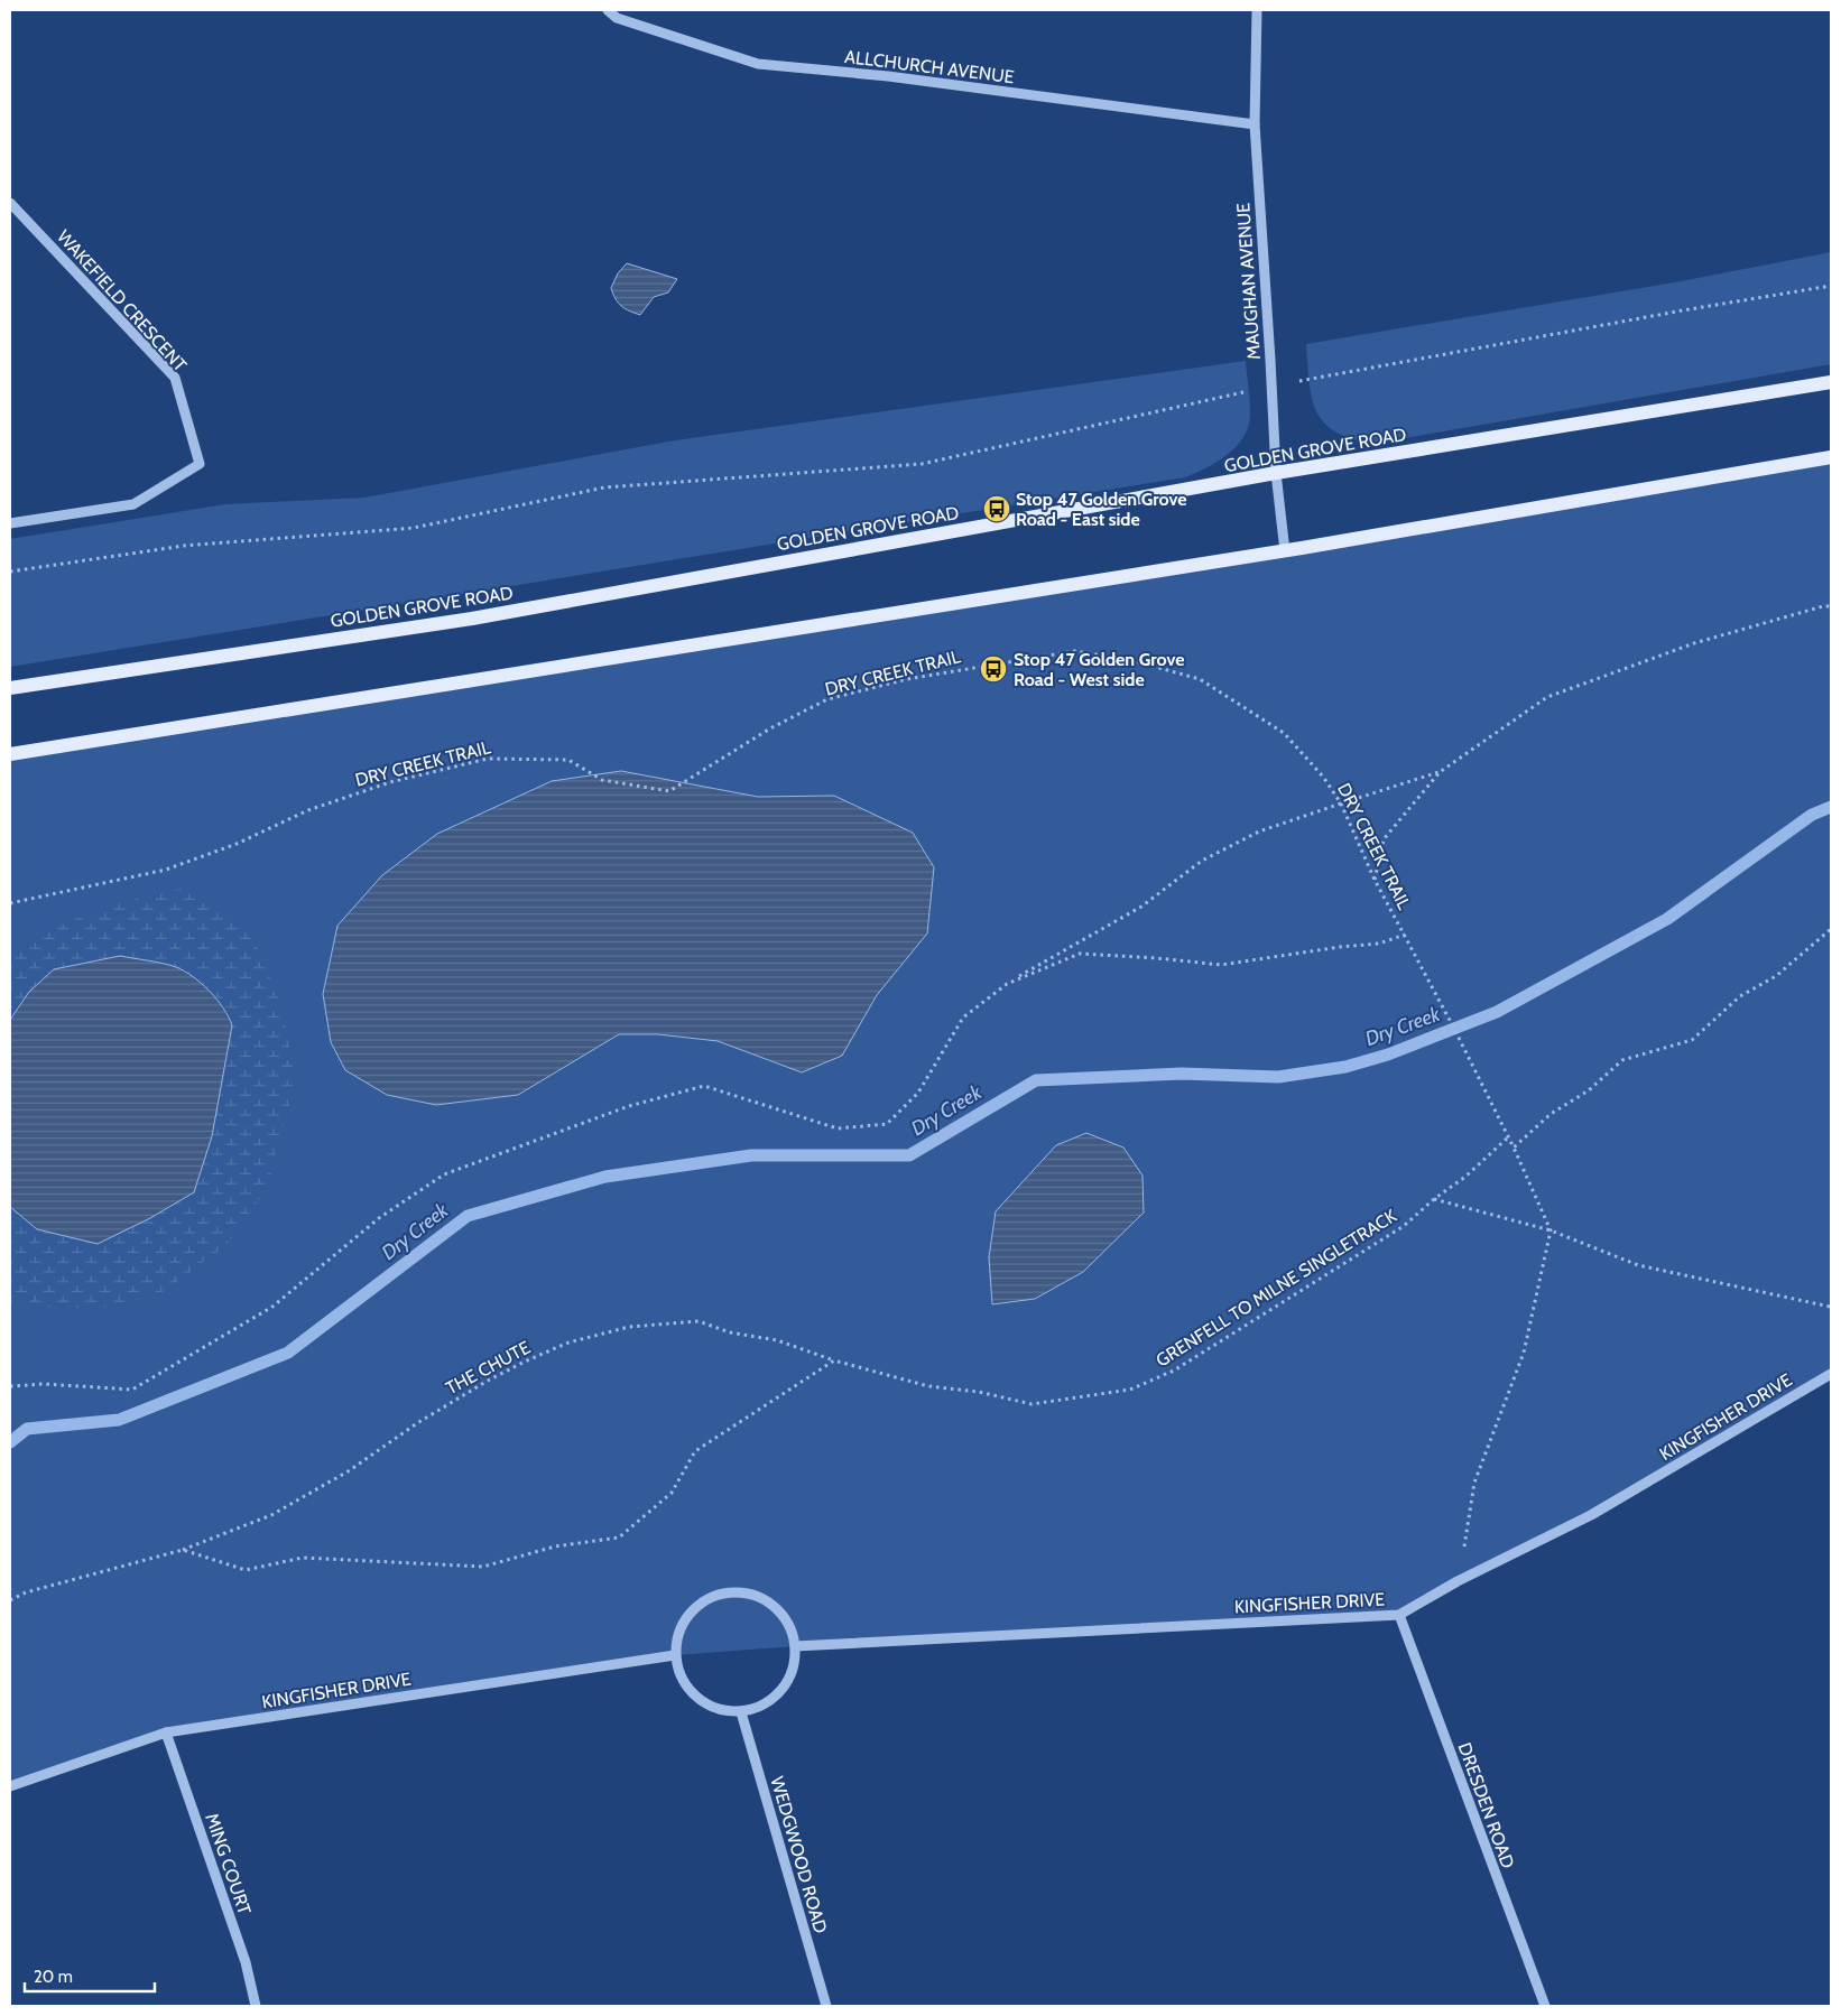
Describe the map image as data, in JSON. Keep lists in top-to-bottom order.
{
  "streets": {
    "main road": ["GOLDEN GROVE ROAD"],
    "street": [
      "ALLCHURCH AVENUE",
      "MAUGHAN AVENUE",
      "WAKEFIELD CRESCENT",
      "KINGFISHER DRIVE",
      "DRESDEN ROAD",
      "WEDGWOOD ROAD",
      "MING COURT"
    ],
    "path": ["DRY CREEK TRAIL", "GRENFELL TO MILNE SINGLETRACK", "THE CHUTE"]
  },
  "crossings": [
    ["ALLCHURCH AVENUE", "MAUGHAN AVENUE"],
    ["MAUGHAN AVENUE", "GOLDEN GROVE ROAD"],
    ["DRY CREEK TRAIL", "GRENFELL TO MILNE SINGLETRACK"],
    ["GRENFELL TO MILNE SINGLETRACK", "THE CHUTE"],
    ["KINGFISHER DRIVE", "DRESDEN ROAD"],
    ["KINGFISHER DRIVE", "WEDGWOOD ROAD"],
    ["KINGFISHER DRIVE", "MING COURT"]
  ],
  "water": ["Dry Creek"],
  "places": {
    "bus stop": ["Stop 47 Golden Grove Road - East side", "Stop 47 Golden Grove Road - West side"]
  },
  "scale_bar": "20 m"
}
